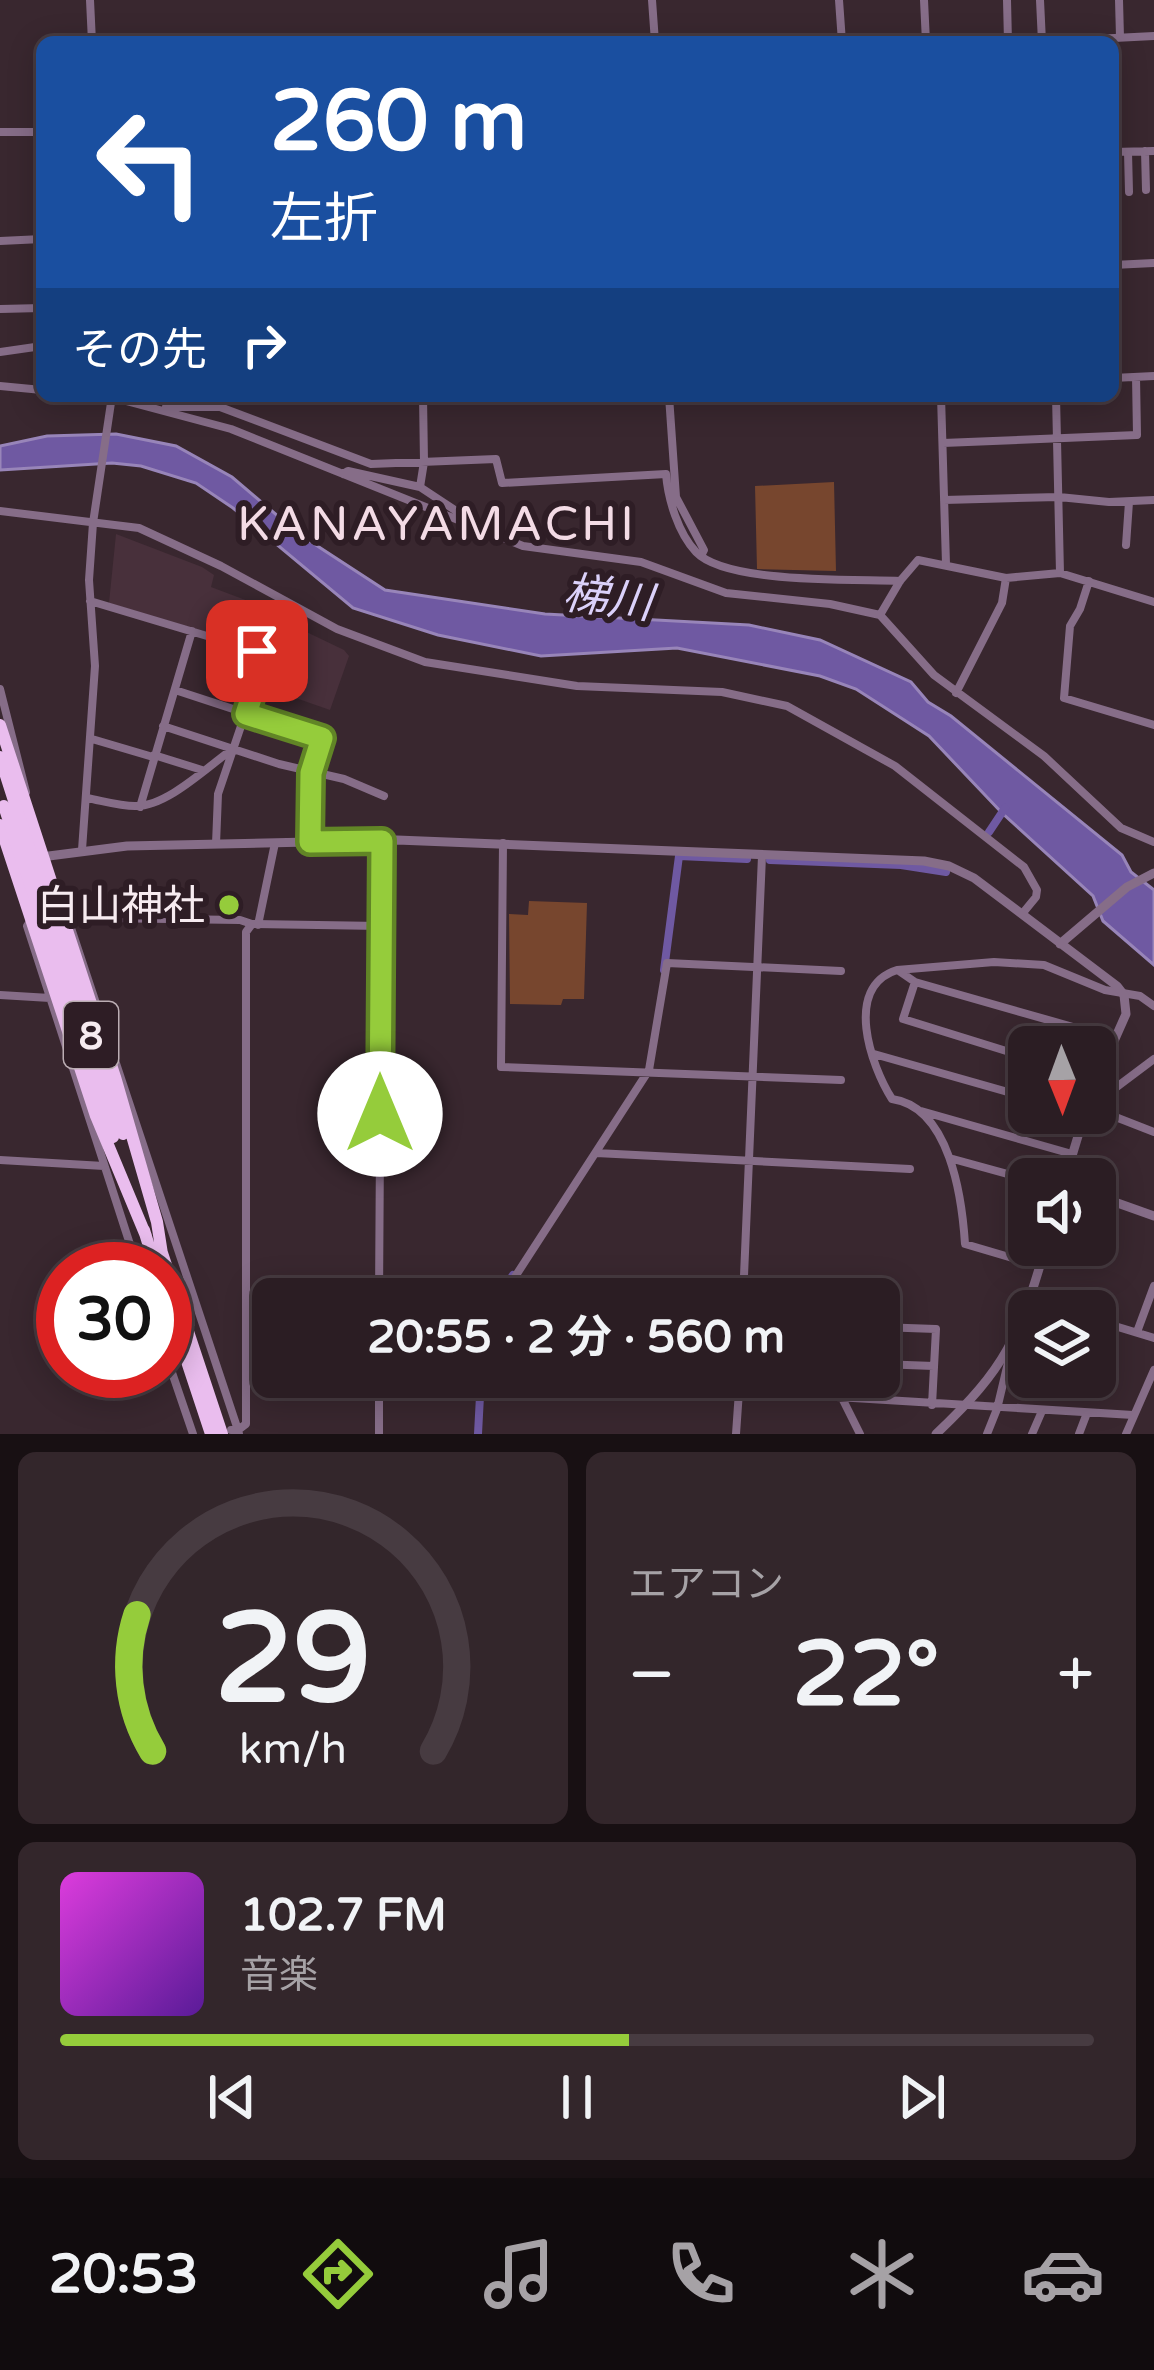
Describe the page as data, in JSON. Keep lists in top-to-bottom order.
{
  "streets": {
    "highway": ["8"]
  },
  "districts": ["KANAYAMACHI"],
  "water": ["梯川"],
  "places": ["白山神社"],
  "north": "bottom",
  "page": {
    "turn": ["260 m", "左折"],
    "then": "その先",
    "limit": "30",
    "trip": "20:55 · 2 分 · 560 m",
    "tile": "エアコン",
    "heat": ["−", "22°", "+"],
    "song": ["102.7 FM", "音楽"],
    "tabs": "20:53",
    "gauge": ["29", "km/h"]
  }
}
